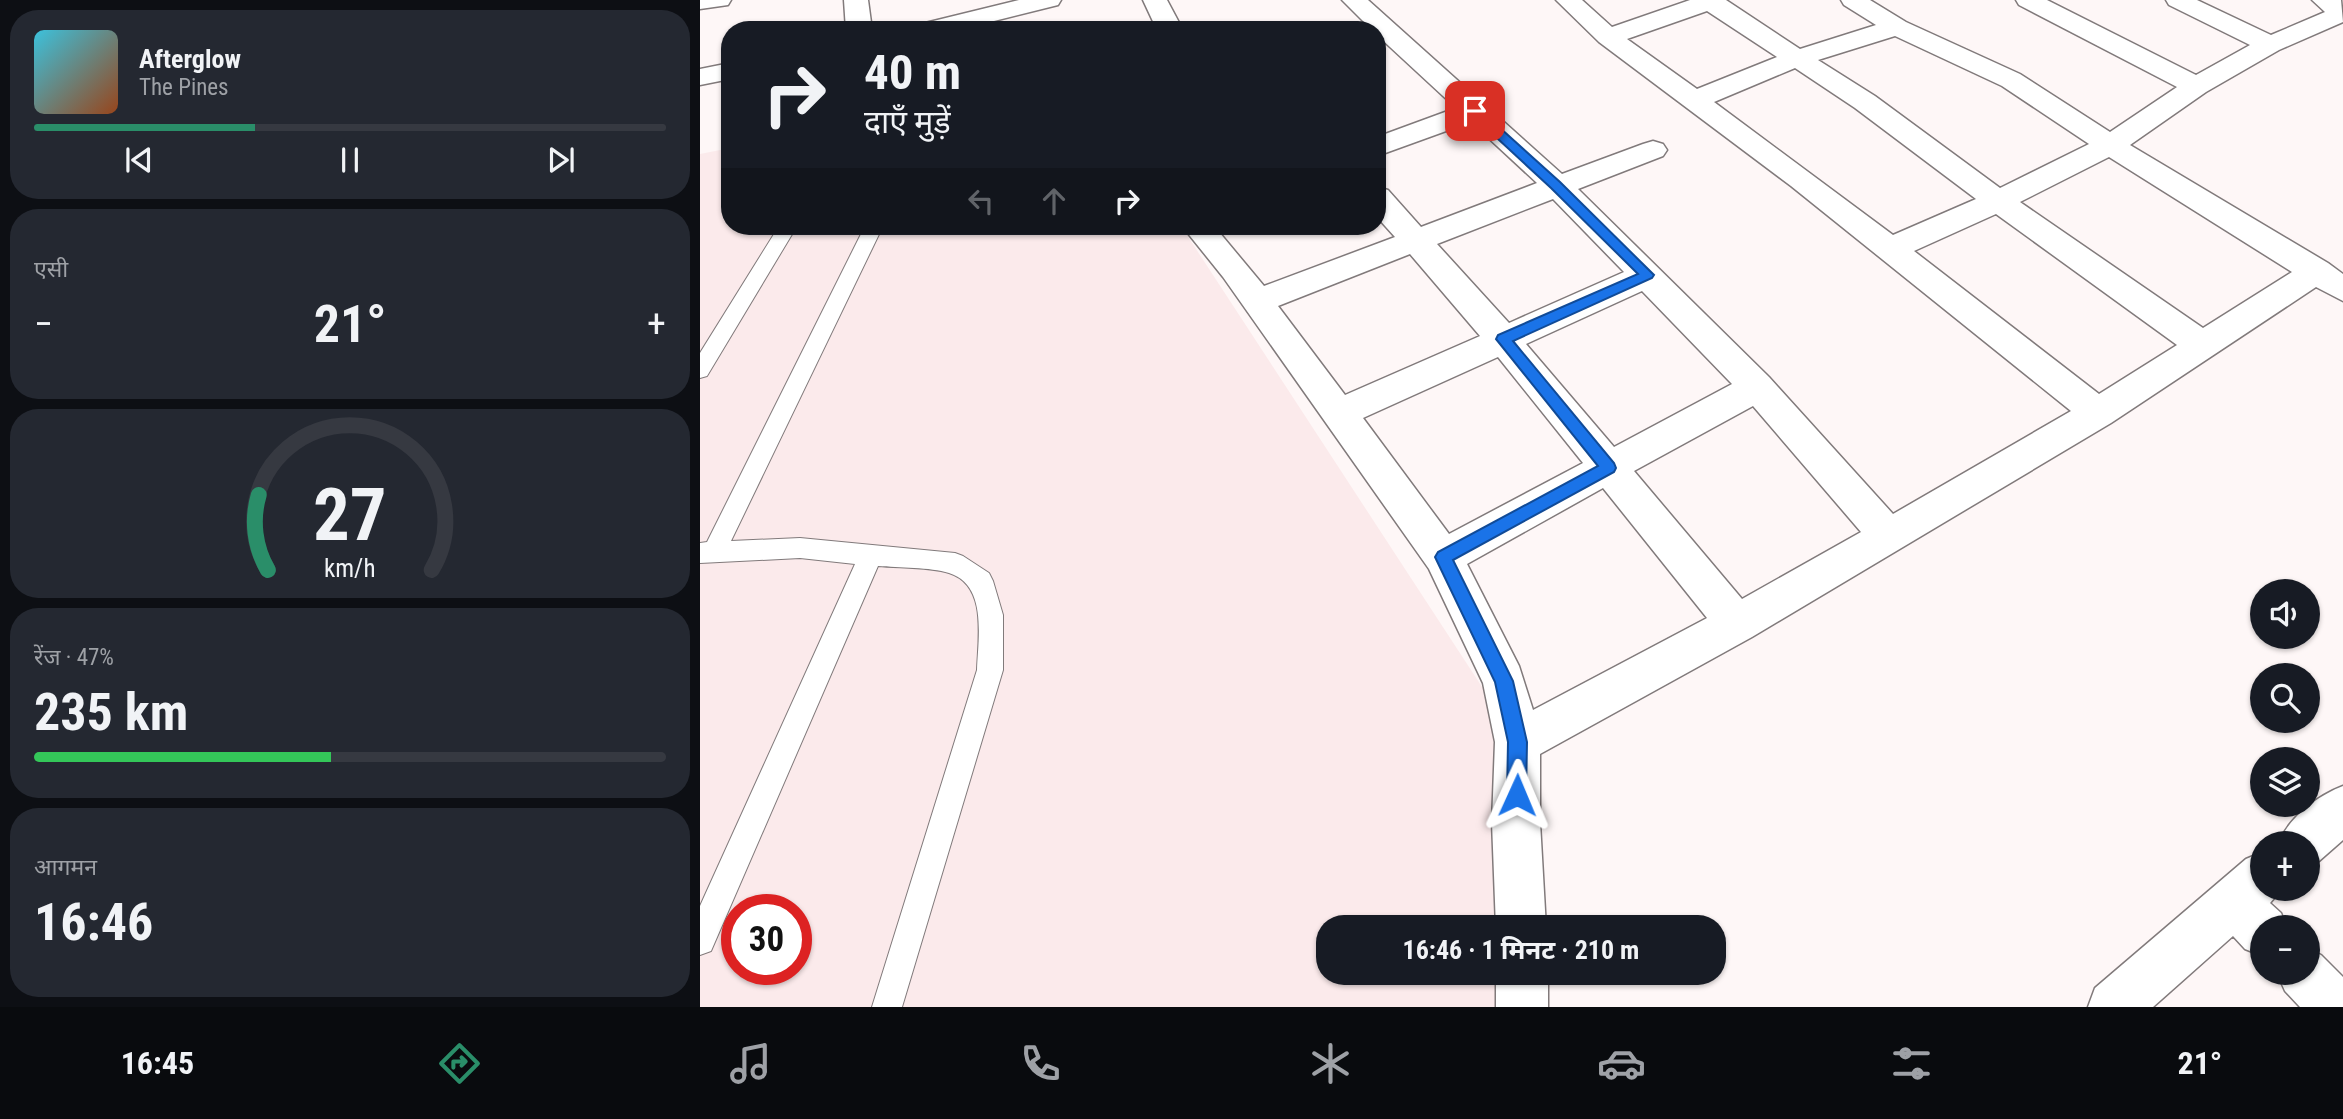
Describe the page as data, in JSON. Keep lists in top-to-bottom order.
{
  "page": {
    "turn": ["40 m", "दाएँ मुड़ें"],
    "song": ["Afterglow", "The Pines"],
    "tile": [
      "एसी",
      ["रेंज · 47%", "235 km"],
      ["आगमन", "16:46"]
    ],
    "heat": ["−", "21°", "+"],
    "map_buttons": ["+", "−"],
    "limit": "30",
    "trip": "16:46 · 1 मिनट · 210 m",
    "tabs": ["16:45", "21°"],
    "gauge": ["27", "km/h"]
  }
}
